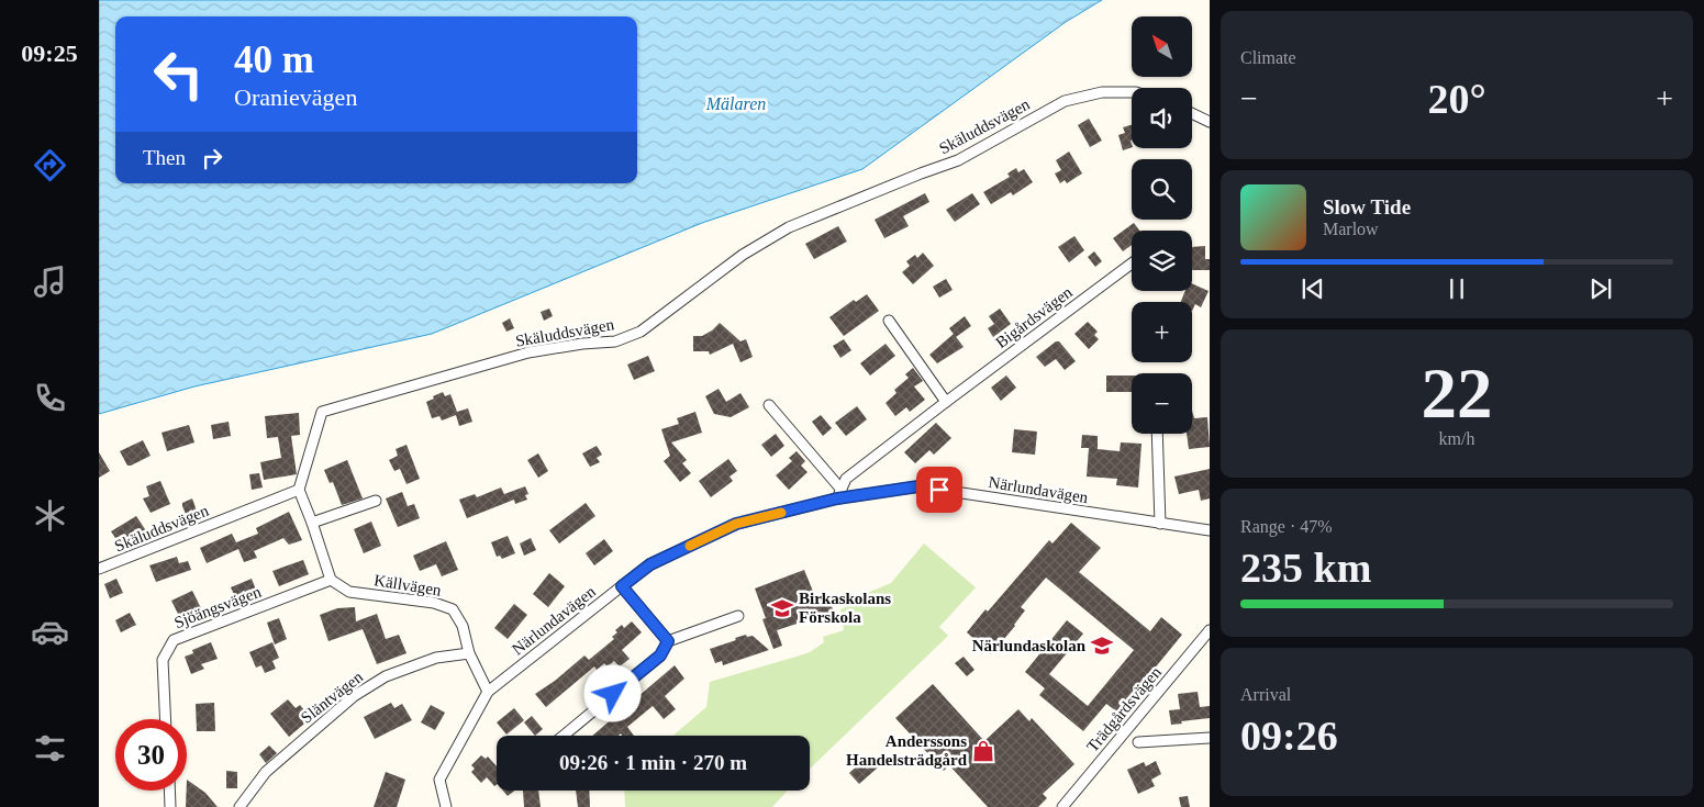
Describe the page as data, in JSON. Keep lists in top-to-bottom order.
{
  "streets": {
    "street": [
      "Skäluddsvägen",
      "Bigårdsvägen",
      "Närlundavägen",
      "Källvägen",
      "Sjöängsvägen",
      "Släntvägen",
      "Trädgårdsvägen"
    ]
  },
  "crossings": [
    ["Bigårdsvägen", "Närlundavägen"],
    ["Närlundavägen", "Källvägen"],
    ["Källvägen", "Sjöängsvägen"],
    ["Källvägen", "Släntvägen"]
  ],
  "water": ["Mälaren"],
  "places": {
    "school or university": ["Birkaskolans Förskola", "Närlundaskolan"],
    "shop": ["Anderssons Handelsträdgård"]
  },
  "north": "top left",
  "page": {
    "tabs": "09:25",
    "tile": [
      "Climate",
      ["22", "km/h"],
      ["Range · 47%", "235 km"],
      ["Arrival", "09:26"]
    ],
    "map_buttons": ["+", "−"],
    "turn": ["40 m", "Oranievägen"],
    "heat": ["−", "20°", "+"],
    "then": "Then",
    "song": ["Slow Tide", "Marlow"],
    "limit": "30",
    "trip": "09:26 · 1 min · 270 m"
  }
}
